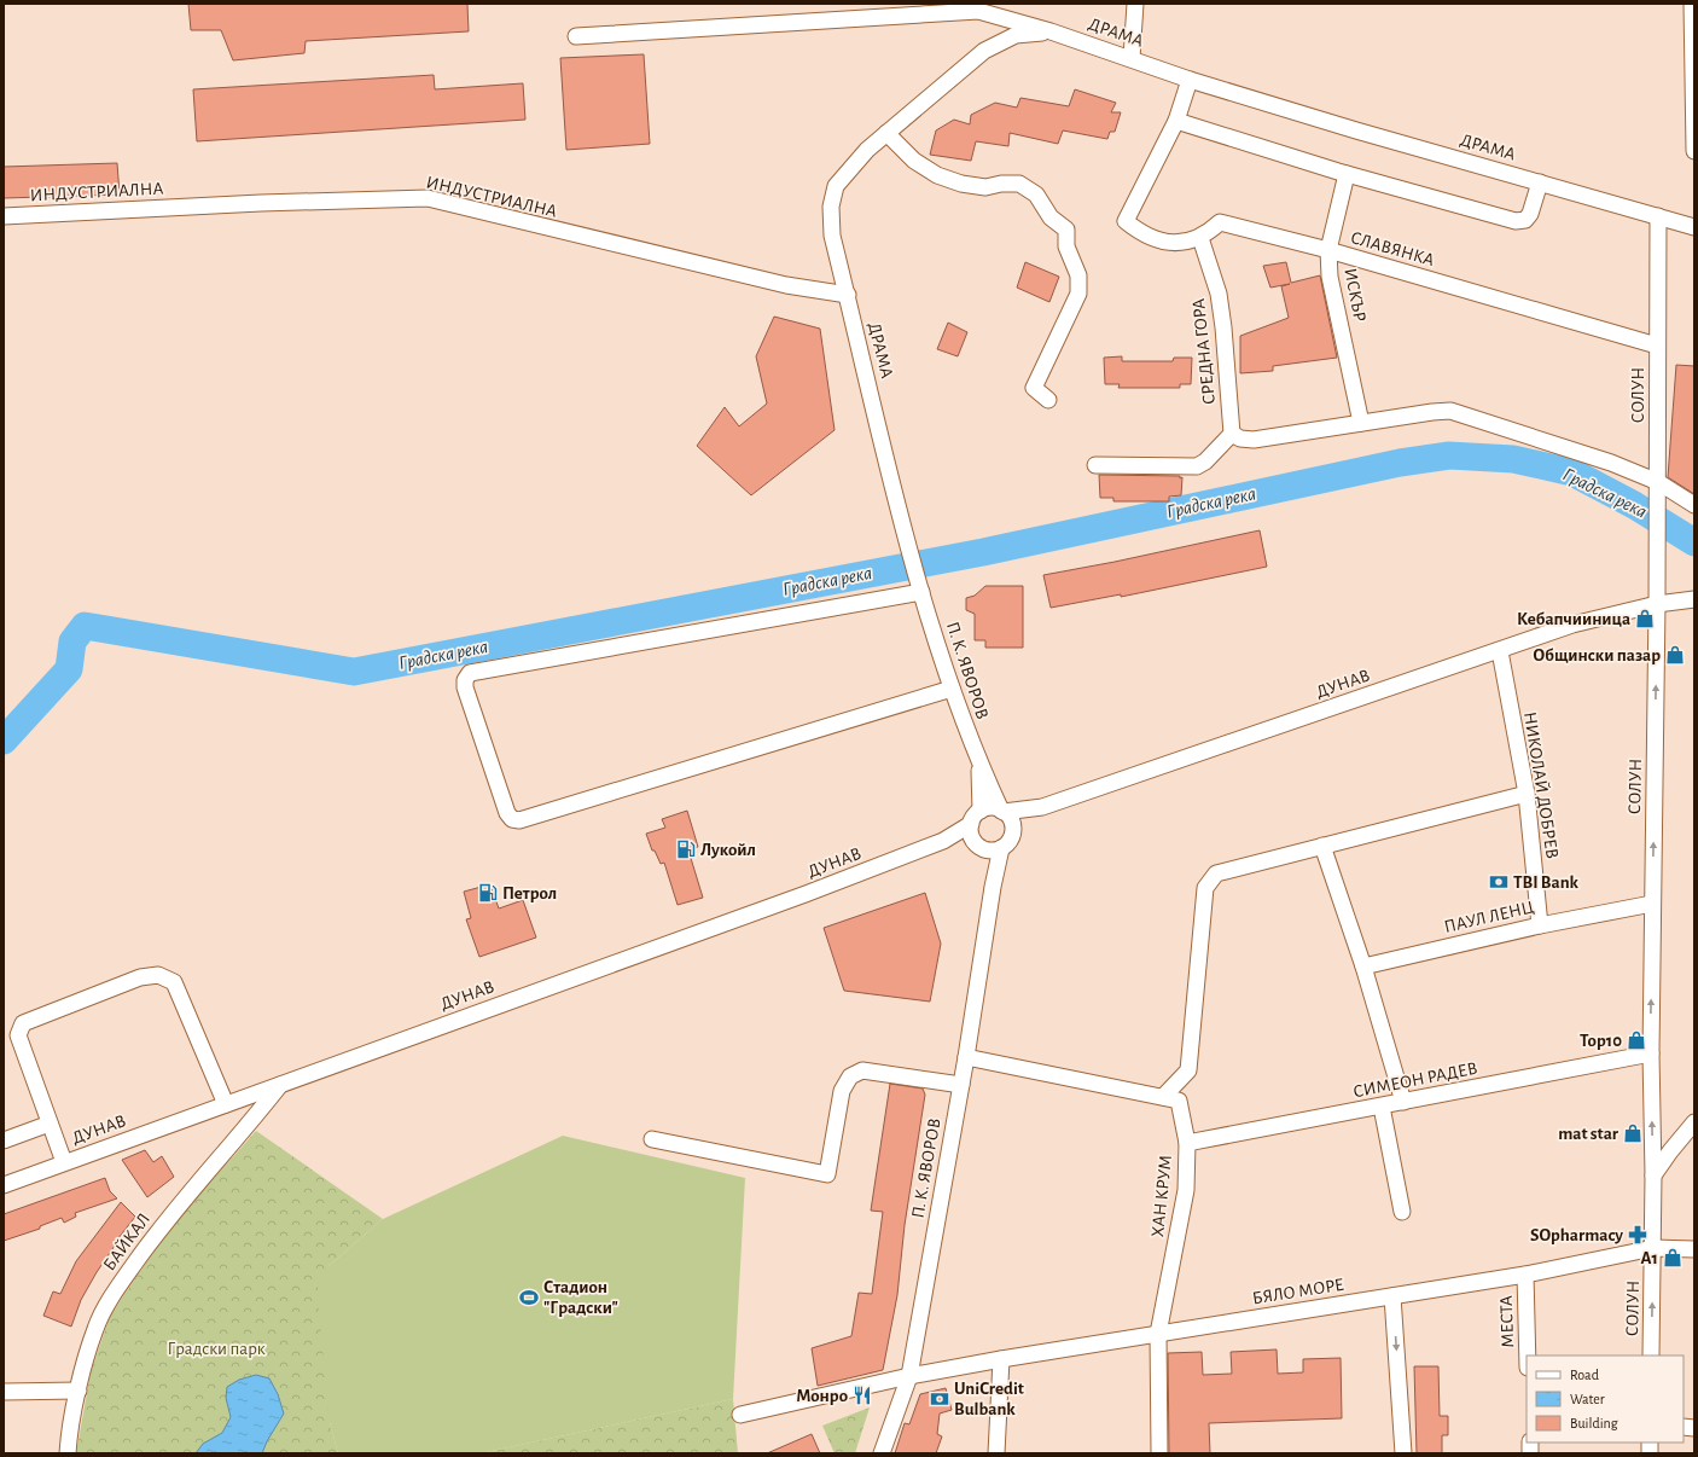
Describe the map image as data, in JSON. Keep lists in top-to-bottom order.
{
  "streets": {
    "street": [
      "ДРАМА",
      "ИНДУСТРИАЛНА",
      "СЛАВЯНКА",
      "ИСКЪР",
      "СРЕДНА ГОРА",
      "СОЛУН",
      "П. К. ЯВОРОВ",
      "ДУНАВ",
      "НИКОЛАЙ ДОБРЕВ",
      "ПАУЛ ЛЕНЦ",
      "СИМЕОН РАДЕВ",
      "ХАН КРУМ",
      "БАЙКАЛ",
      "БЯЛО МОРЕ",
      "МЕСТА"
    ]
  },
  "crossings": [
    ["ДРАМА", "ИНДУСТРИАЛНА"],
    ["ДРАМА", "СОЛУН"],
    ["ДРАМА", "П. К. ЯВОРОВ"],
    ["СЛАВЯНКА", "ИСКЪР"],
    ["СЛАВЯНКА", "СРЕДНА ГОРА"],
    ["СЛАВЯНКА", "СОЛУН"],
    ["СОЛУН", "ДУНАВ"],
    ["СОЛУН", "ПАУЛ ЛЕНЦ"],
    ["СОЛУН", "СИМЕОН РАДЕВ"],
    ["СОЛУН", "БЯЛО МОРЕ"],
    ["П. К. ЯВОРОВ", "ДУНАВ"],
    ["П. К. ЯВОРОВ", "ХАН КРУМ"],
    ["П. К. ЯВОРОВ", "БЯЛО МОРЕ"],
    ["ДУНАВ", "НИКОЛАЙ ДОБРЕВ"],
    ["ДУНАВ", "БАЙКАЛ"],
    ["НИКОЛАЙ ДОБРЕВ", "ПАУЛ ЛЕНЦ"],
    ["СИМЕОН РАДЕВ", "ХАН КРУМ"],
    ["ХАН КРУМ", "БЯЛО МОРЕ"],
    ["БЯЛО МОРЕ", "МЕСТА"]
  ],
  "one_way": ["СОЛУН"],
  "water": ["Градска река"],
  "parks": ["Градски парк"],
  "places": {
    "shop": [
      "Кебапчииница",
      "Общински пазар",
      "Top10",
      "mat star",
      "A1"
    ],
    "fuel station": ["Лукойл", "Петрол"],
    "bank": ["TBI Bank", "UniCredit Bulbank"],
    "pharmacy": ["SOpharmacy"],
    "sports": ["Стадион \"Градски\""],
    "restaurant": ["Монро"]
  },
  "legend": ["Road", "Water", "Building"]
}
